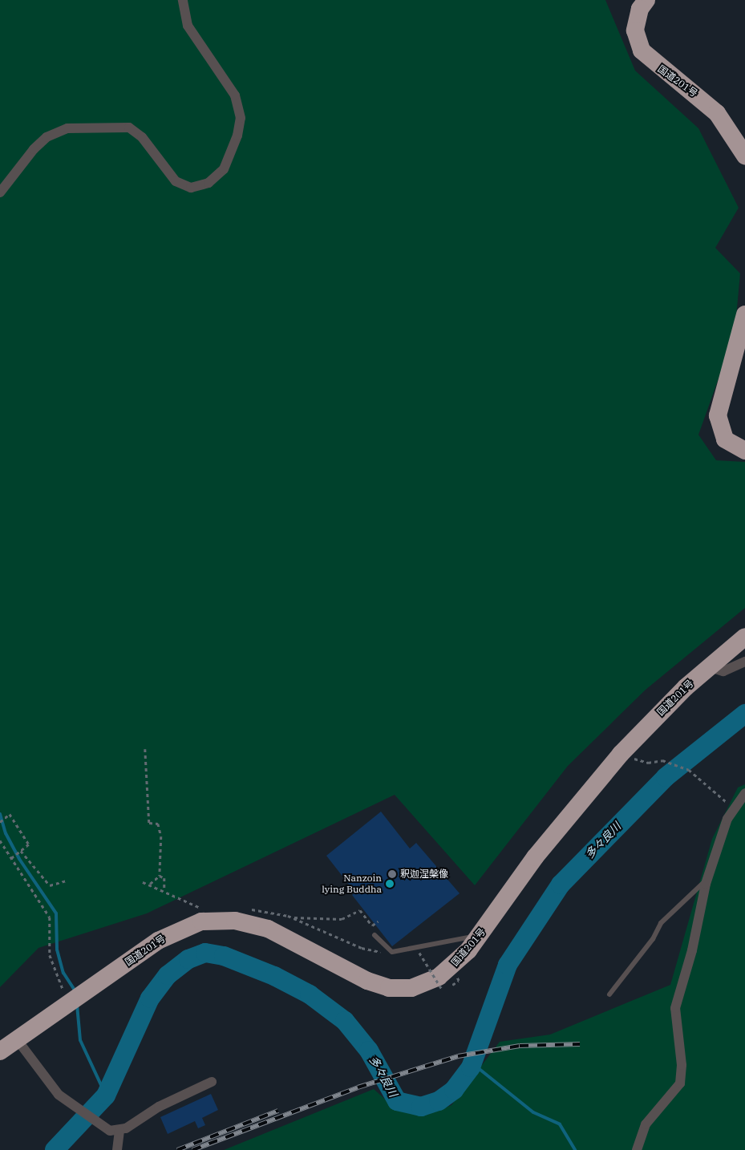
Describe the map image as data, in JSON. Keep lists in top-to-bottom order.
{
  "streets": {
    "highway": ["国道201号"]
  },
  "water": ["多々良川"],
  "places": ["釈迦涅槃像", "Nanzoin lying Buddha"]
}
